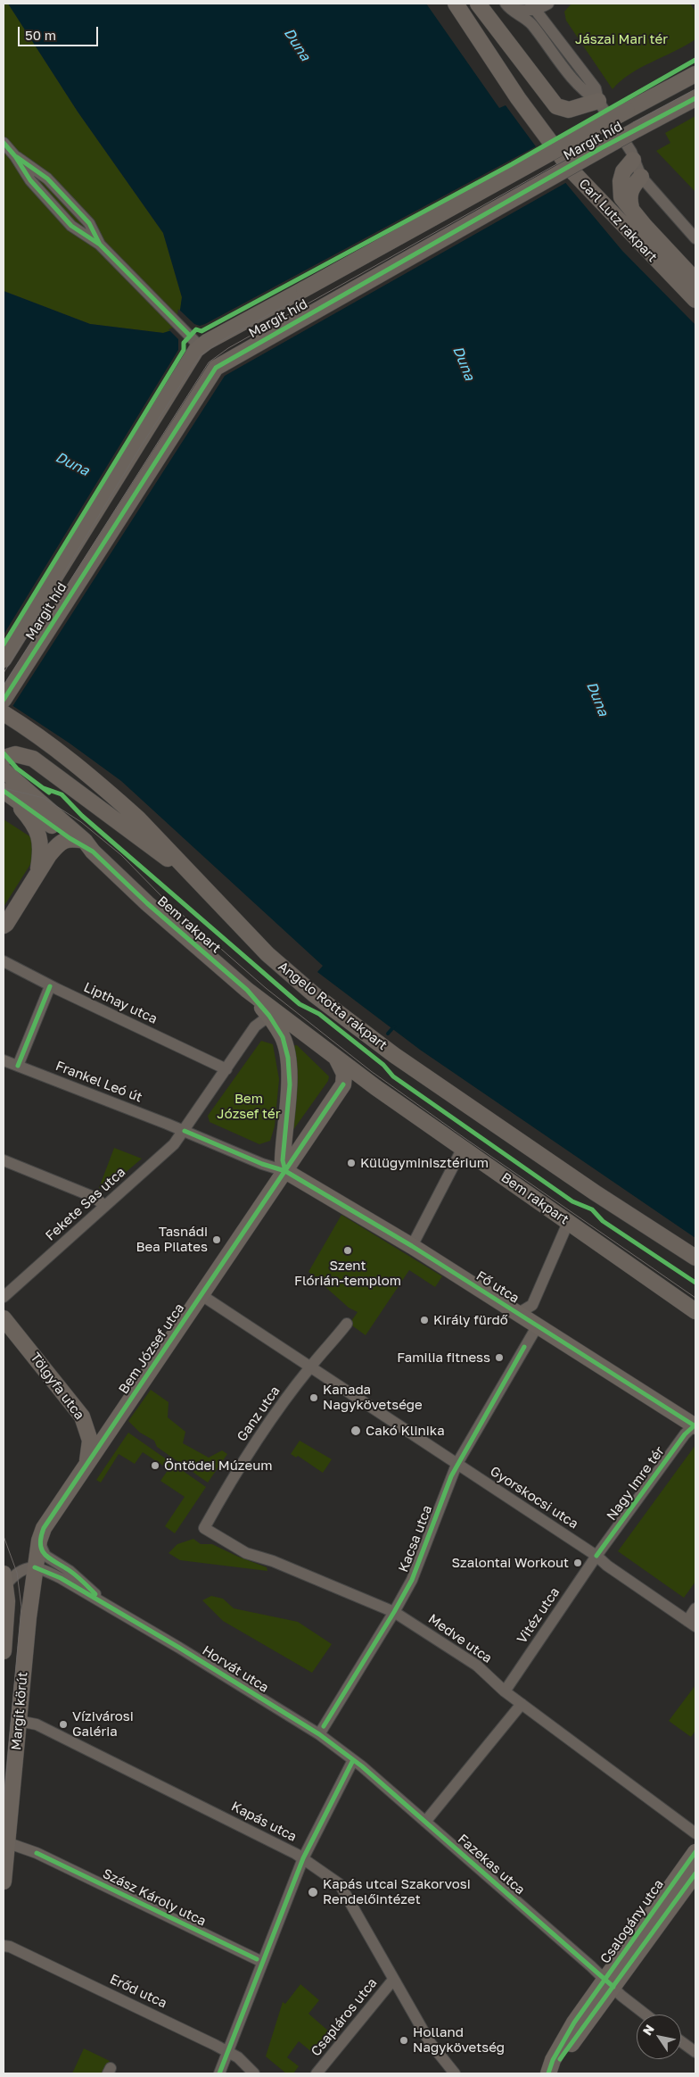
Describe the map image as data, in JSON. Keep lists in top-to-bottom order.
{
  "streets": {
    "main road": [
      "Margit híd",
      "Carl Lutz rakpart",
      "Bem rakpart",
      "Angelo Rotta rakpart",
      "Fő utca",
      "Bem József utca",
      "Tölgyfa utca",
      "Margit körút",
      "Csalogány utca"
    ],
    "street": [
      "Lipthay utca",
      "Frankel Leó út",
      "Fekete Sas utca",
      "Ganz utca",
      "Nagy Imre tér",
      "Gyorskocsi utca",
      "Kacsa utca",
      "Vitéz utca",
      "Medve utca",
      "Horvát utca",
      "Kapás utca",
      "Fazekas utca",
      "Szász Károly utca",
      "Erőd utca",
      "Csapláros utca"
    ]
  },
  "crossings": [
    ["Frankel Leó út", "Fekete Sas utca"],
    ["Fő utca", "Bem József utca"],
    ["Fő utca", "Nagy Imre tér"],
    ["Fő utca", "Kacsa utca"],
    ["Bem József utca", "Tölgyfa utca"],
    ["Bem József utca", "Gyorskocsi utca"],
    ["Bem József utca", "Horvát utca"],
    ["Bem József utca", "Margit körút"],
    ["Ganz utca", "Gyorskocsi utca"],
    ["Ganz utca", "Medve utca"],
    ["Nagy Imre tér", "Gyorskocsi utca"],
    ["Nagy Imre tér", "Vitéz utca"],
    ["Gyorskocsi utca", "Kacsa utca"],
    ["Gyorskocsi utca", "Vitéz utca"],
    ["Kacsa utca", "Medve utca"],
    ["Kacsa utca", "Horvát utca"],
    ["Vitéz utca", "Medve utca"],
    ["Horvát utca", "Margit körút"],
    ["Horvát utca", "Fazekas utca"],
    ["Margit körút", "Kapás utca"],
    ["Margit körút", "Szász Károly utca"],
    ["Kapás utca", "Csapláros utca"],
    ["Fazekas utca", "Csalogány utca"]
  ],
  "water": ["Duna"],
  "parks": ["Jászai Mari tér", "Bem József tér"],
  "places": [
    "Külügyminisztérium",
    "Tasnádi Bea Pilates",
    "Szent Flórián-templom",
    "Király fürdő",
    "Familia fitness",
    "Kanada Nagykövetsége",
    "Cakó Klinika",
    "Öntödei Múzeum",
    "Szalontai Workout",
    "Vízivárosi Galéria",
    "Kapás utcai Szakorvosi Rendelőintézet",
    "Holland Nagykövetség"
  ],
  "scale_bar": "50 m",
  "north": "top left"
}
